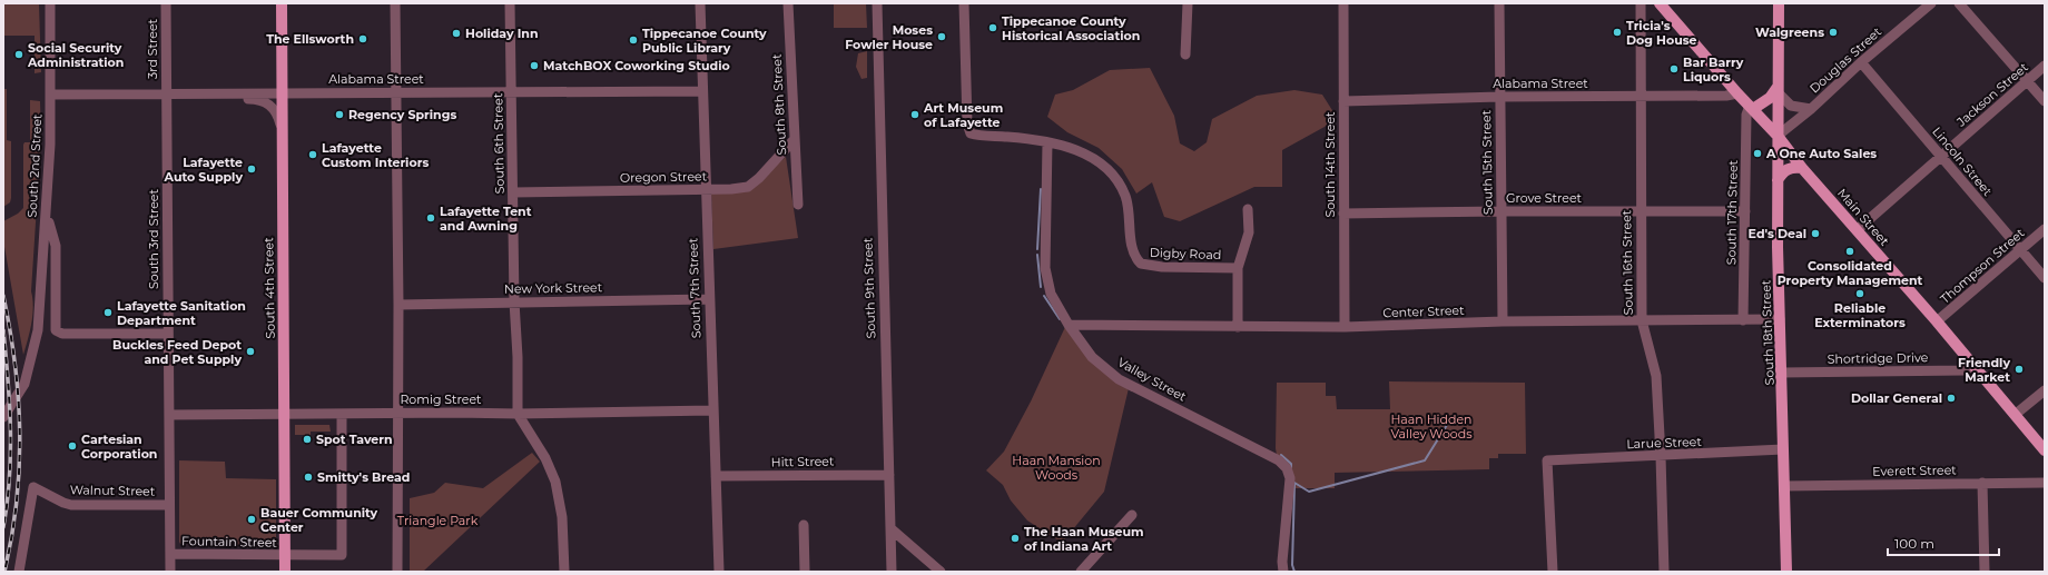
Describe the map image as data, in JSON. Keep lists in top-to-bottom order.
{
  "streets": {
    "main road": ["Main Street", "South 4th Street", "South 18th Street"],
    "street": [
      "3rd Street",
      "Douglas Street",
      "Alabama Street",
      "Jackson Street",
      "South 8th Street",
      "South 6th Street",
      "Lincoln Street",
      "South 15th Street",
      "South 14th Street",
      "South 2nd Street",
      "Oregon Street",
      "Grove Street",
      "South 17th Street",
      "South 3rd Street",
      "Digby Road",
      "South 16th Street",
      "Thompson Street",
      "New York Street",
      "South 7th Street",
      "South 9th Street",
      "Center Street",
      "Shortridge Drive",
      "Valley Street",
      "Romig Street",
      "Larue Street",
      "Hitt Street",
      "Everett Street",
      "Walnut Street",
      "Fountain Street"
    ]
  },
  "crossings": [
    ["3rd Street", "Alabama Street"],
    ["3rd Street", "South 3rd Street"],
    ["Douglas Street", "Lincoln Street"],
    ["Douglas Street", "Main Street"],
    ["Douglas Street", "South 18th Street"],
    ["Alabama Street", "South 6th Street"],
    ["Alabama Street", "South 15th Street"],
    ["Alabama Street", "South 14th Street"],
    ["Alabama Street", "South 2nd Street"],
    ["Alabama Street", "Main Street"],
    ["Alabama Street", "South 3rd Street"],
    ["Alabama Street", "South 16th Street"],
    ["Alabama Street", "South 4th Street"],
    ["Alabama Street", "South 7th Street"],
    ["Jackson Street", "Lincoln Street"],
    ["Jackson Street", "Main Street"],
    ["South 8th Street", "Oregon Street"],
    ["South 6th Street", "Oregon Street"],
    ["South 6th Street", "New York Street"],
    ["South 6th Street", "Romig Street"],
    ["Lincoln Street", "Thompson Street"],
    ["South 15th Street", "Grove Street"],
    ["South 15th Street", "Center Street"],
    ["South 14th Street", "Grove Street"],
    ["South 14th Street", "Center Street"],
    ["Oregon Street", "South 7th Street"],
    ["Grove Street", "South 17th Street"],
    ["Grove Street", "South 16th Street"],
    ["South 17th Street", "Main Street"],
    ["South 17th Street", "Center Street"],
    ["Main Street", "Thompson Street"],
    ["Main Street", "South 18th Street"],
    ["Main Street", "Shortridge Drive"],
    ["South 3rd Street", "Romig Street"],
    ["South 3rd Street", "Walnut Street"],
    ["South 3rd Street", "Fountain Street"],
    ["Digby Road", "Center Street"],
    ["Digby Road", "Valley Street"],
    ["South 16th Street", "Center Street"],
    ["South 16th Street", "Larue Street"],
    ["South 4th Street", "Romig Street"],
    ["South 4th Street", "Fountain Street"],
    ["New York Street", "South 7th Street"],
    ["South 7th Street", "Romig Street"],
    ["South 7th Street", "Hitt Street"],
    ["South 9th Street", "Hitt Street"],
    ["Center Street", "South 18th Street"],
    ["Center Street", "Valley Street"],
    ["South 18th Street", "Shortridge Drive"],
    ["South 18th Street", "Larue Street"],
    ["South 18th Street", "Everett Street"],
    ["Romig Street", "Fountain Street"]
  ],
  "parks": ["Haan Hidden Valley Woods", "Haan Mansion Woods", "Triangle Park"],
  "places": [
    "Tippecanoe County Historical Association",
    "Tricia's Dog House",
    "Walgreens",
    "Holiday Inn",
    "Moses Fowler House",
    "The Ellsworth",
    "Tippecanoe County Public Library",
    "Social Security Administration",
    "MatchBOX Coworking Studio",
    "Bar Barry Liquors",
    "Regency Springs",
    "Art Museum of Lafayette",
    "A One Auto Sales",
    "Lafayette Custom Interiors",
    "Lafayette Auto Supply",
    "Lafayette Tent and Awning",
    "Ed's Deal",
    "Consolidated Property Management",
    "Reliable Exterminators",
    "Lafayette Sanitation Department",
    "Buckles Feed Depot and Pet Supply",
    "Friendly Market",
    "Dollar General",
    "Spot Tavern",
    "Cartesian Corporation",
    "Smitty's Bread",
    "Bauer Community Center",
    "The Haan Museum of Indiana Art"
  ],
  "scale_bar": "100 m"
}
